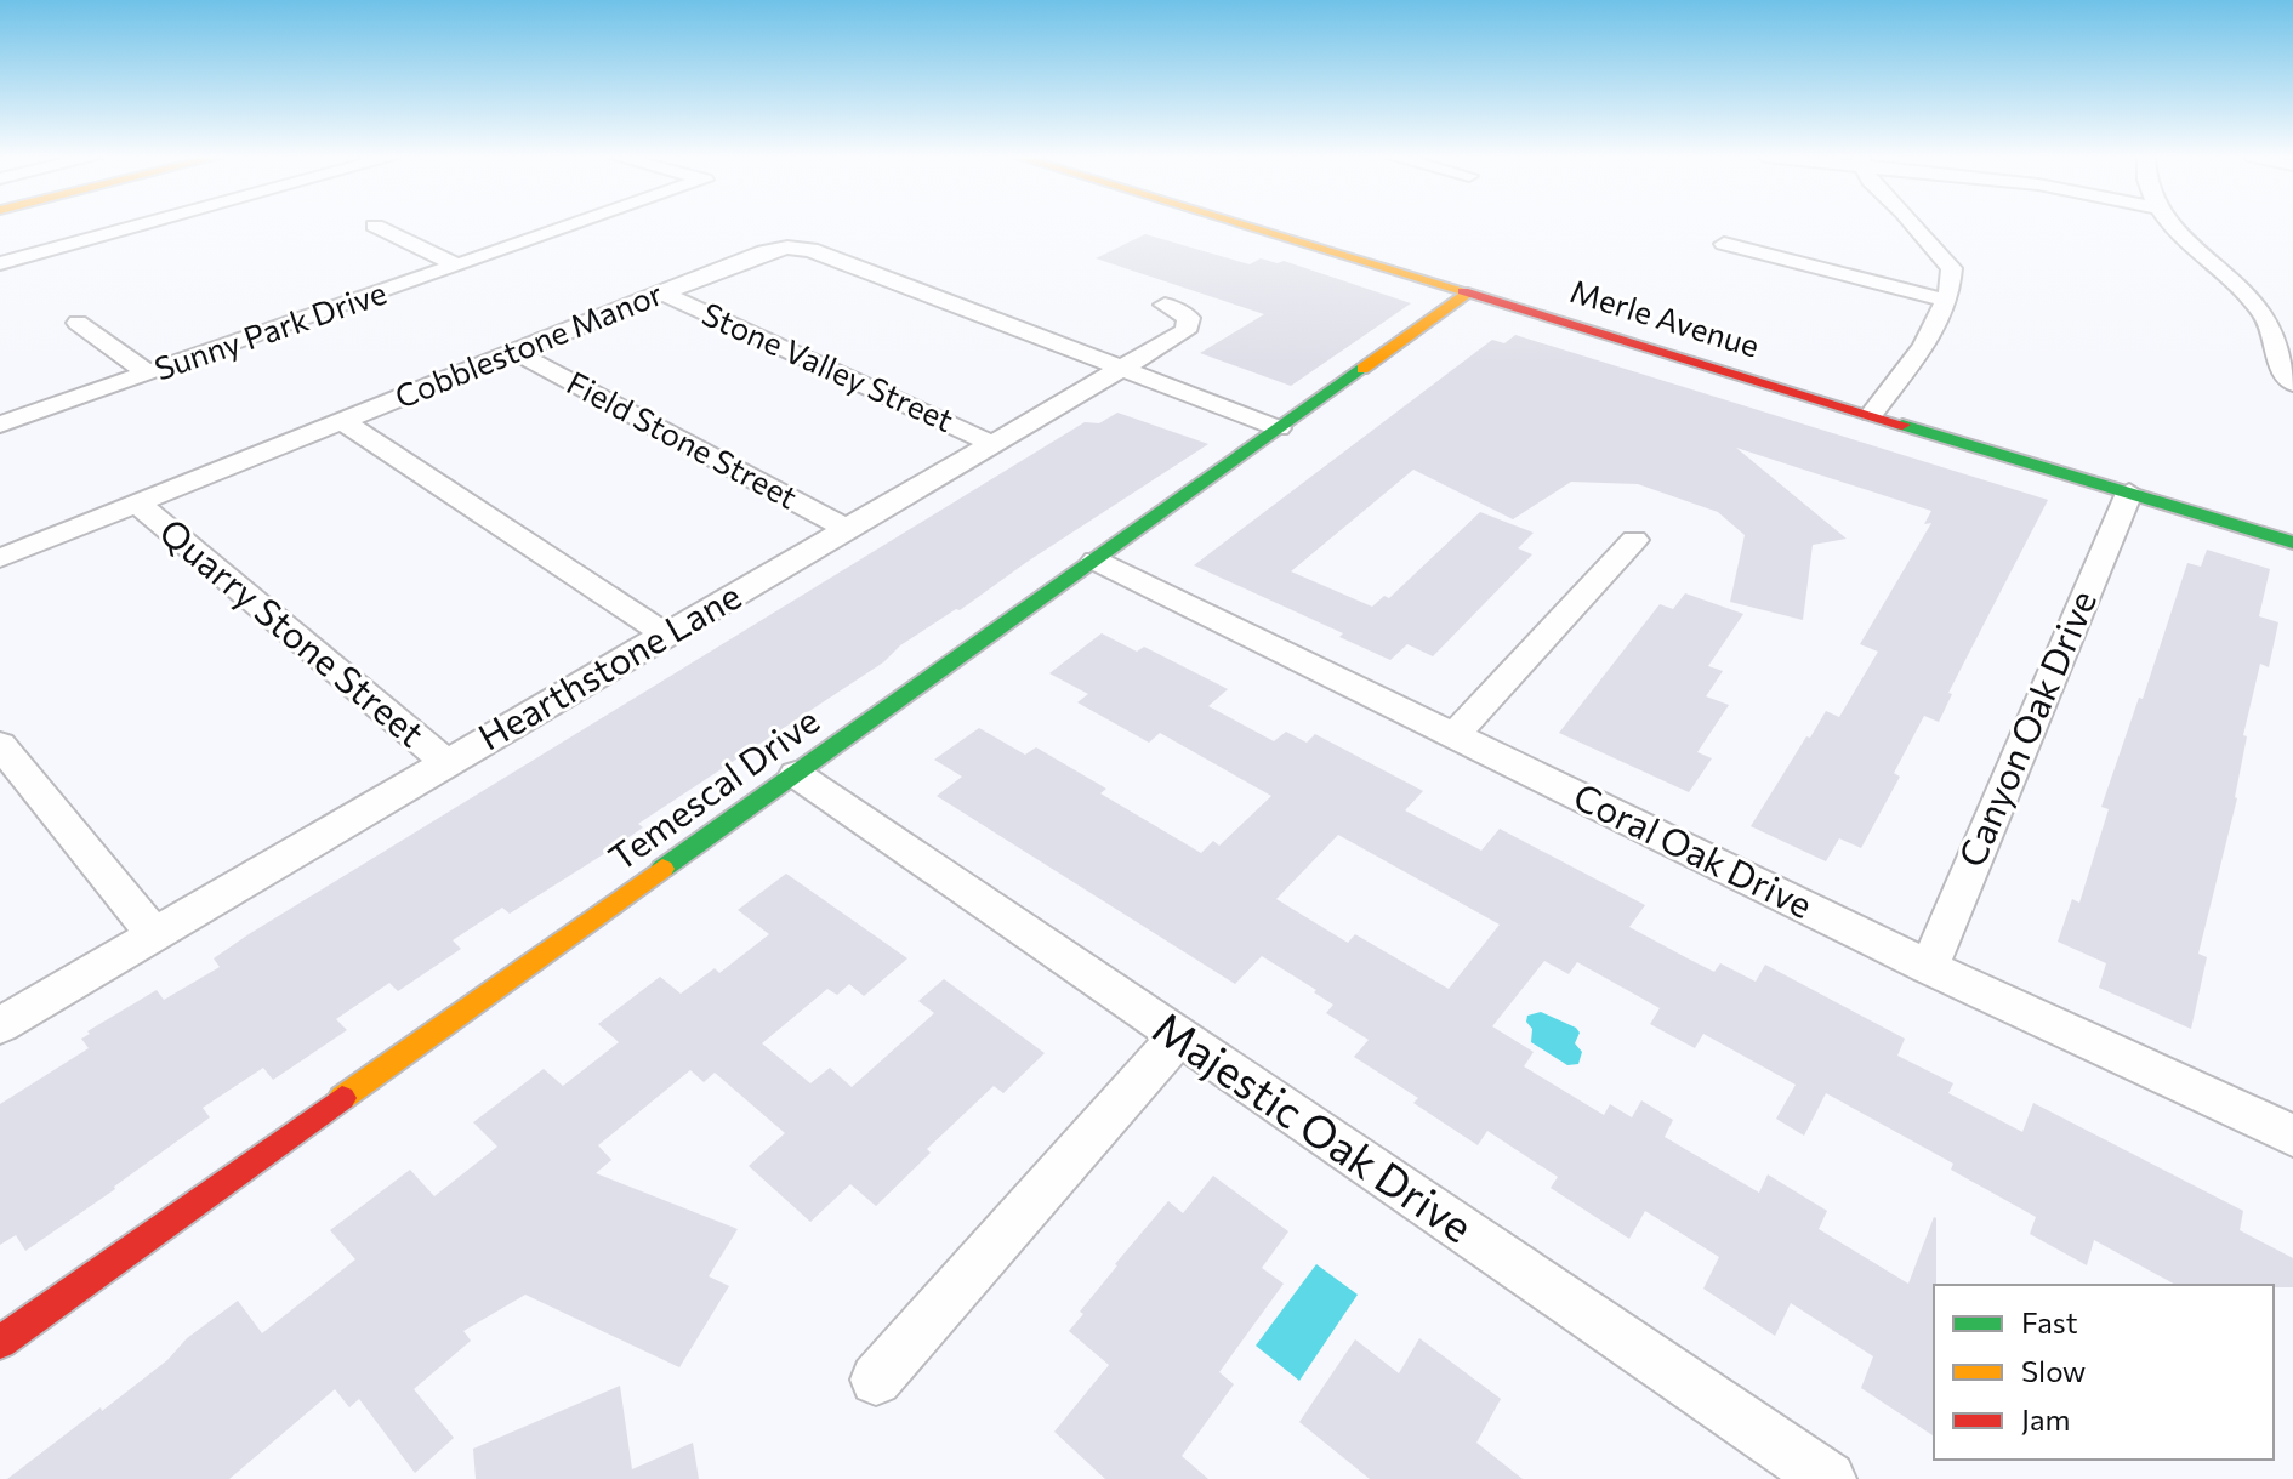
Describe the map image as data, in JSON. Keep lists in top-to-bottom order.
{
  "streets": {
    "street": [
      "Merle Avenue",
      "Sunny Park Drive",
      "Cobblestone Manor",
      "Stone Valley Street",
      "Field Stone Street",
      "Quarry Stone Street",
      "Hearthstone Lane",
      "Canyon Oak Drive",
      "Temescal Drive",
      "Coral Oak Drive",
      "Majestic Oak Drive"
    ]
  },
  "crossings": [
    ["Merle Avenue", "Canyon Oak Drive"],
    ["Merle Avenue", "Temescal Drive"],
    ["Cobblestone Manor", "Stone Valley Street"],
    ["Cobblestone Manor", "Field Stone Street"],
    ["Cobblestone Manor", "Quarry Stone Street"],
    ["Cobblestone Manor", "Hearthstone Lane"],
    ["Cobblestone Manor", "Temescal Drive"],
    ["Stone Valley Street", "Hearthstone Lane"],
    ["Field Stone Street", "Hearthstone Lane"],
    ["Quarry Stone Street", "Hearthstone Lane"],
    ["Canyon Oak Drive", "Coral Oak Drive"],
    ["Temescal Drive", "Coral Oak Drive"],
    ["Temescal Drive", "Majestic Oak Drive"]
  ],
  "legend": ["Fast", "Slow", "Jam"]
}
